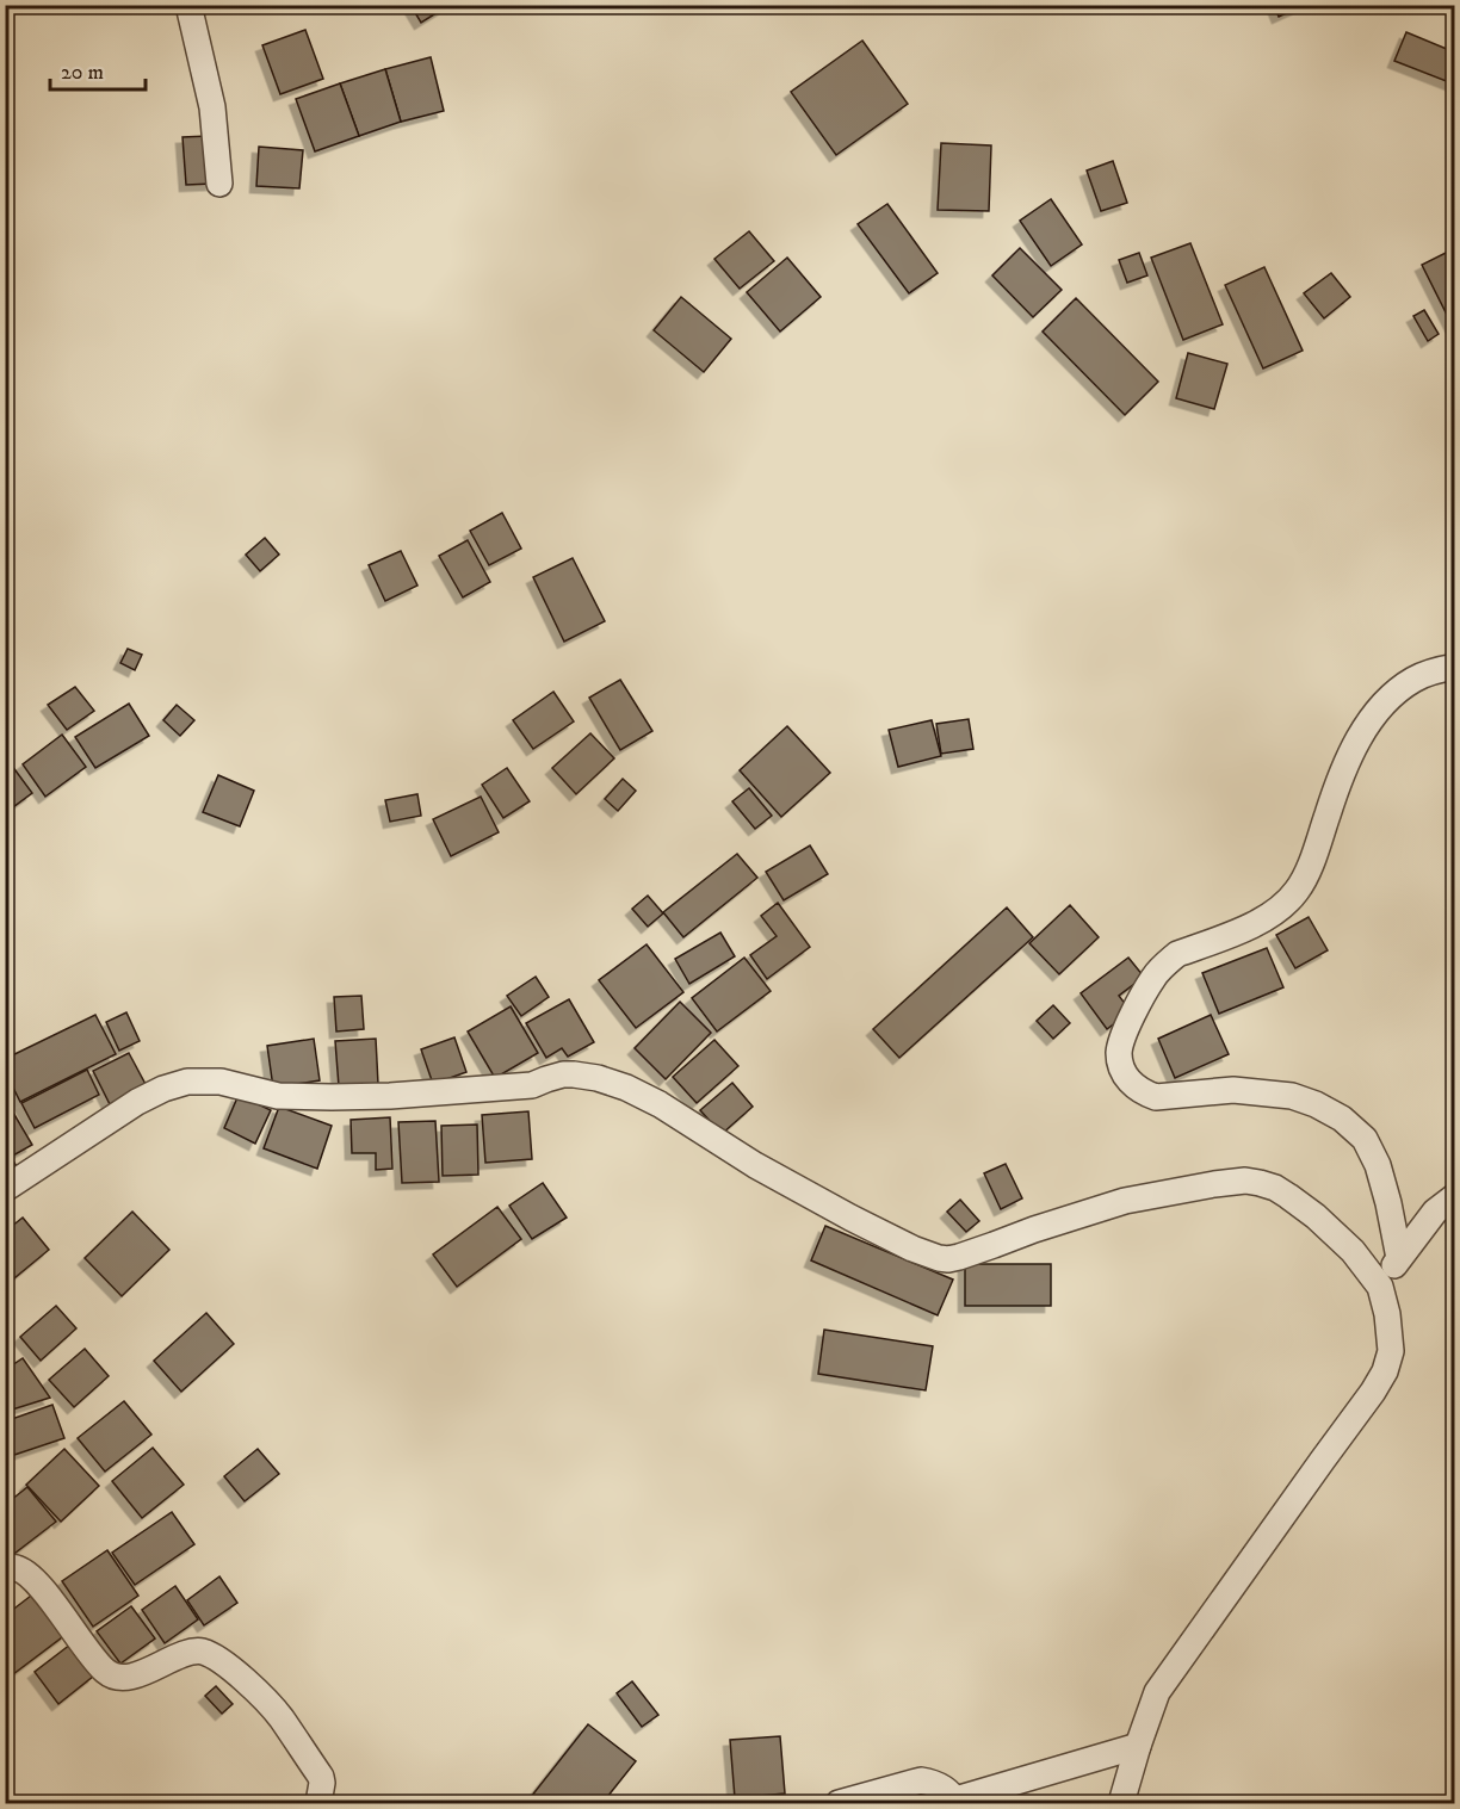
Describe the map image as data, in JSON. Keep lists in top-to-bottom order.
{
  "scale_bar": "20 m"
}
